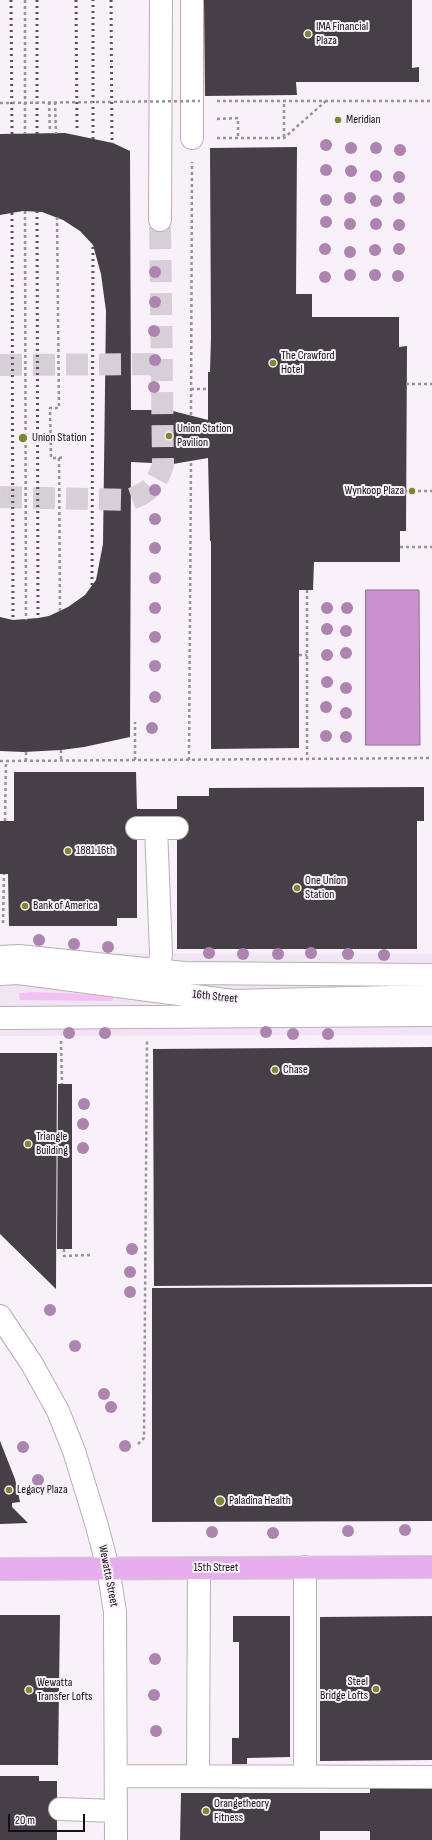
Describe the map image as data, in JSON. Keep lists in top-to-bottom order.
{
  "streets": {
    "main road": ["15th Street"],
    "street": ["16th Street", "Wewatta Street"]
  },
  "crossings": [
    ["15th Street", "Wewatta Street"]
  ],
  "places": [
    "IMA Financial Plaza",
    "Meridian",
    "The Crawford Hotel",
    "Union Station Pavilion",
    "Union Station",
    "Wynkoop Plaza",
    "1881 16th",
    "One Union Station",
    "Bank of America",
    "Chase",
    "Triangle Building",
    "Legacy Plaza",
    "Paladina Health",
    "Steel Bridge Lofts",
    "Wewatta Transfer Lofts",
    "Orangetheory Fitness"
  ],
  "scale_bar": "20 m"
}
